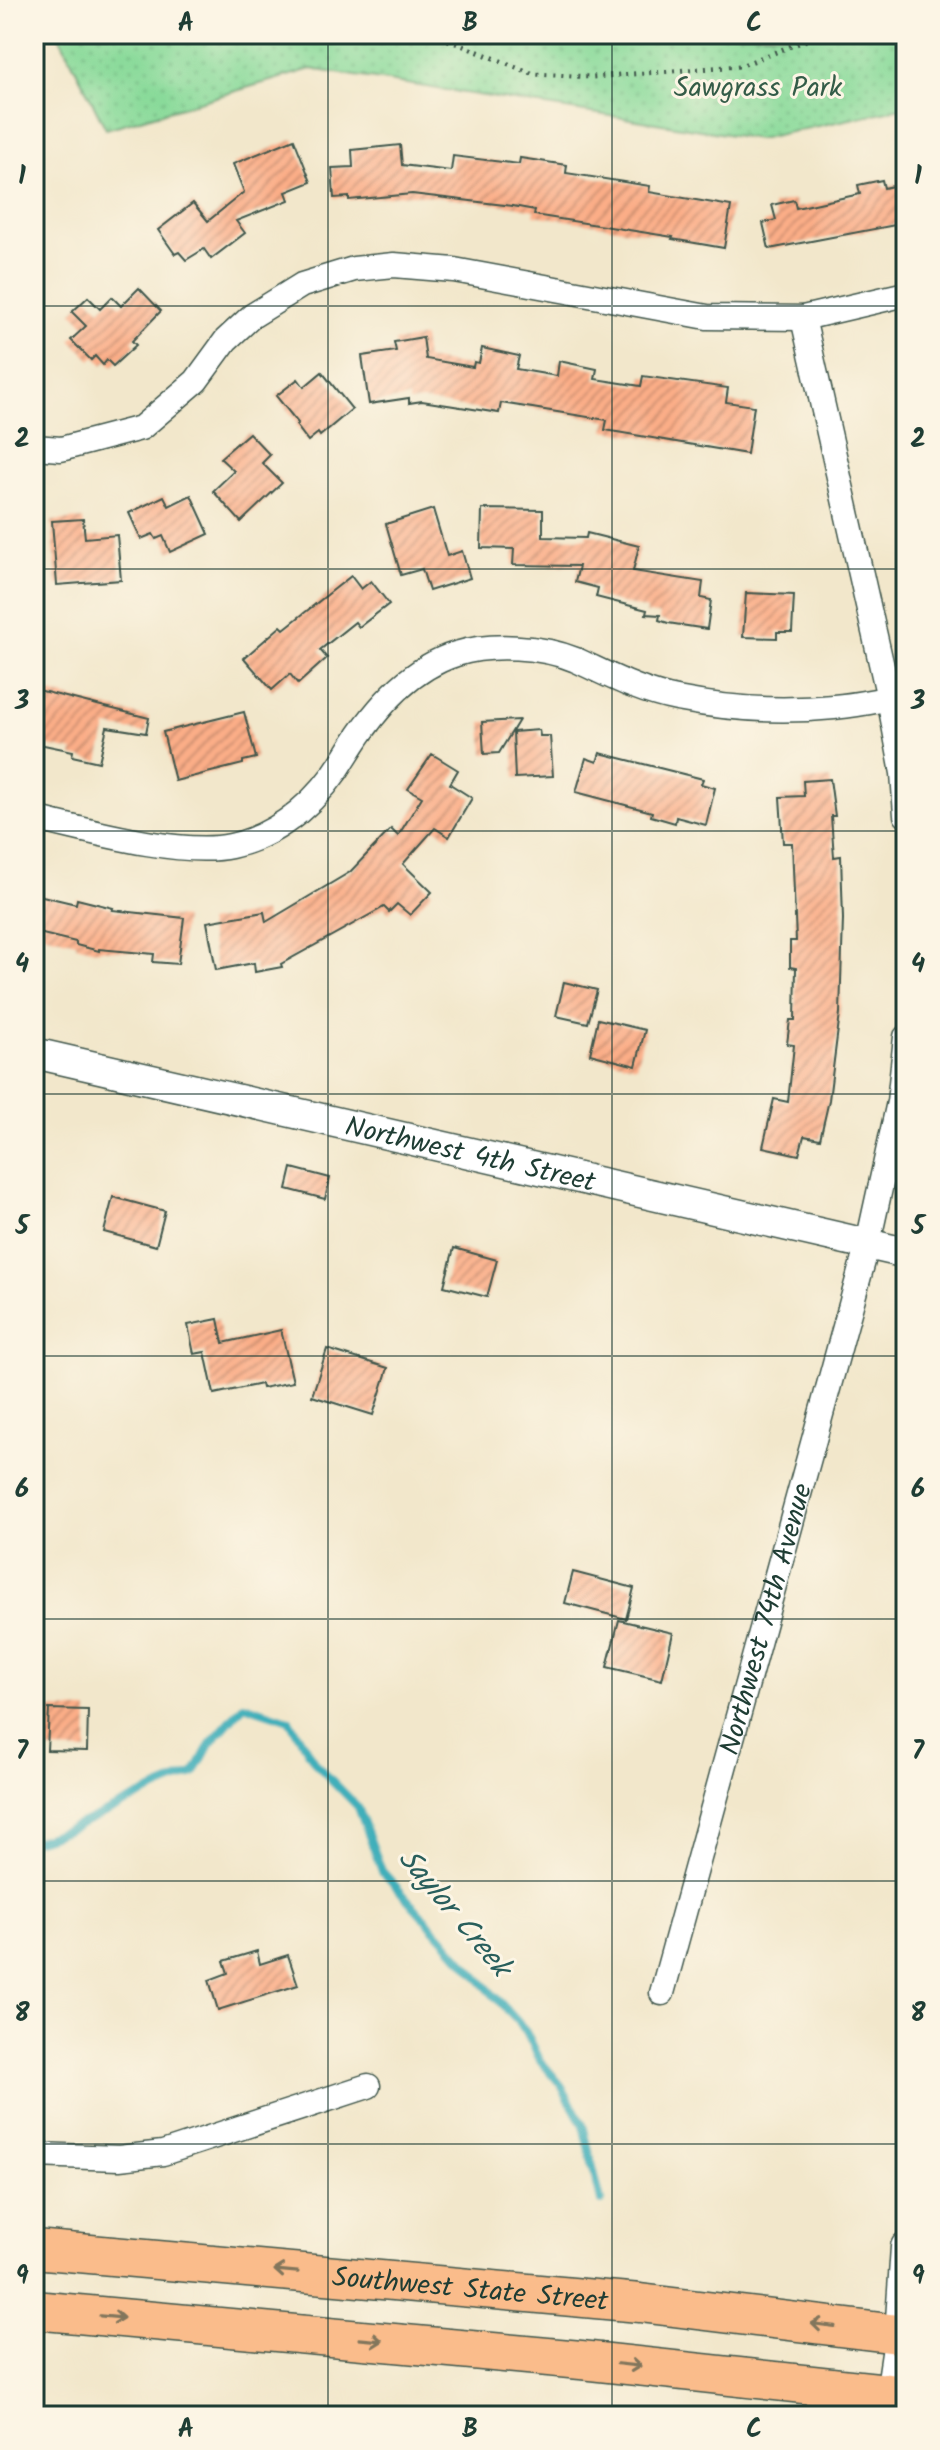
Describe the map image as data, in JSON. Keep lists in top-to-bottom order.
{
  "streets": {
    "main road": ["Southwest State Street"],
    "street": ["Northwest 4th Street", "Northwest 74th Avenue"]
  },
  "crossings": [
    ["Northwest 4th Street", "Northwest 74th Avenue"]
  ],
  "water": ["Saylor Creek"],
  "parks": ["Sawgrass Park"],
  "grid": {
    "columns": ["A", "B", "C"],
    "rows": [
      "1",
      "2",
      "3",
      "4",
      "5",
      "6",
      "7",
      "8",
      "9"
    ]
  }
}
